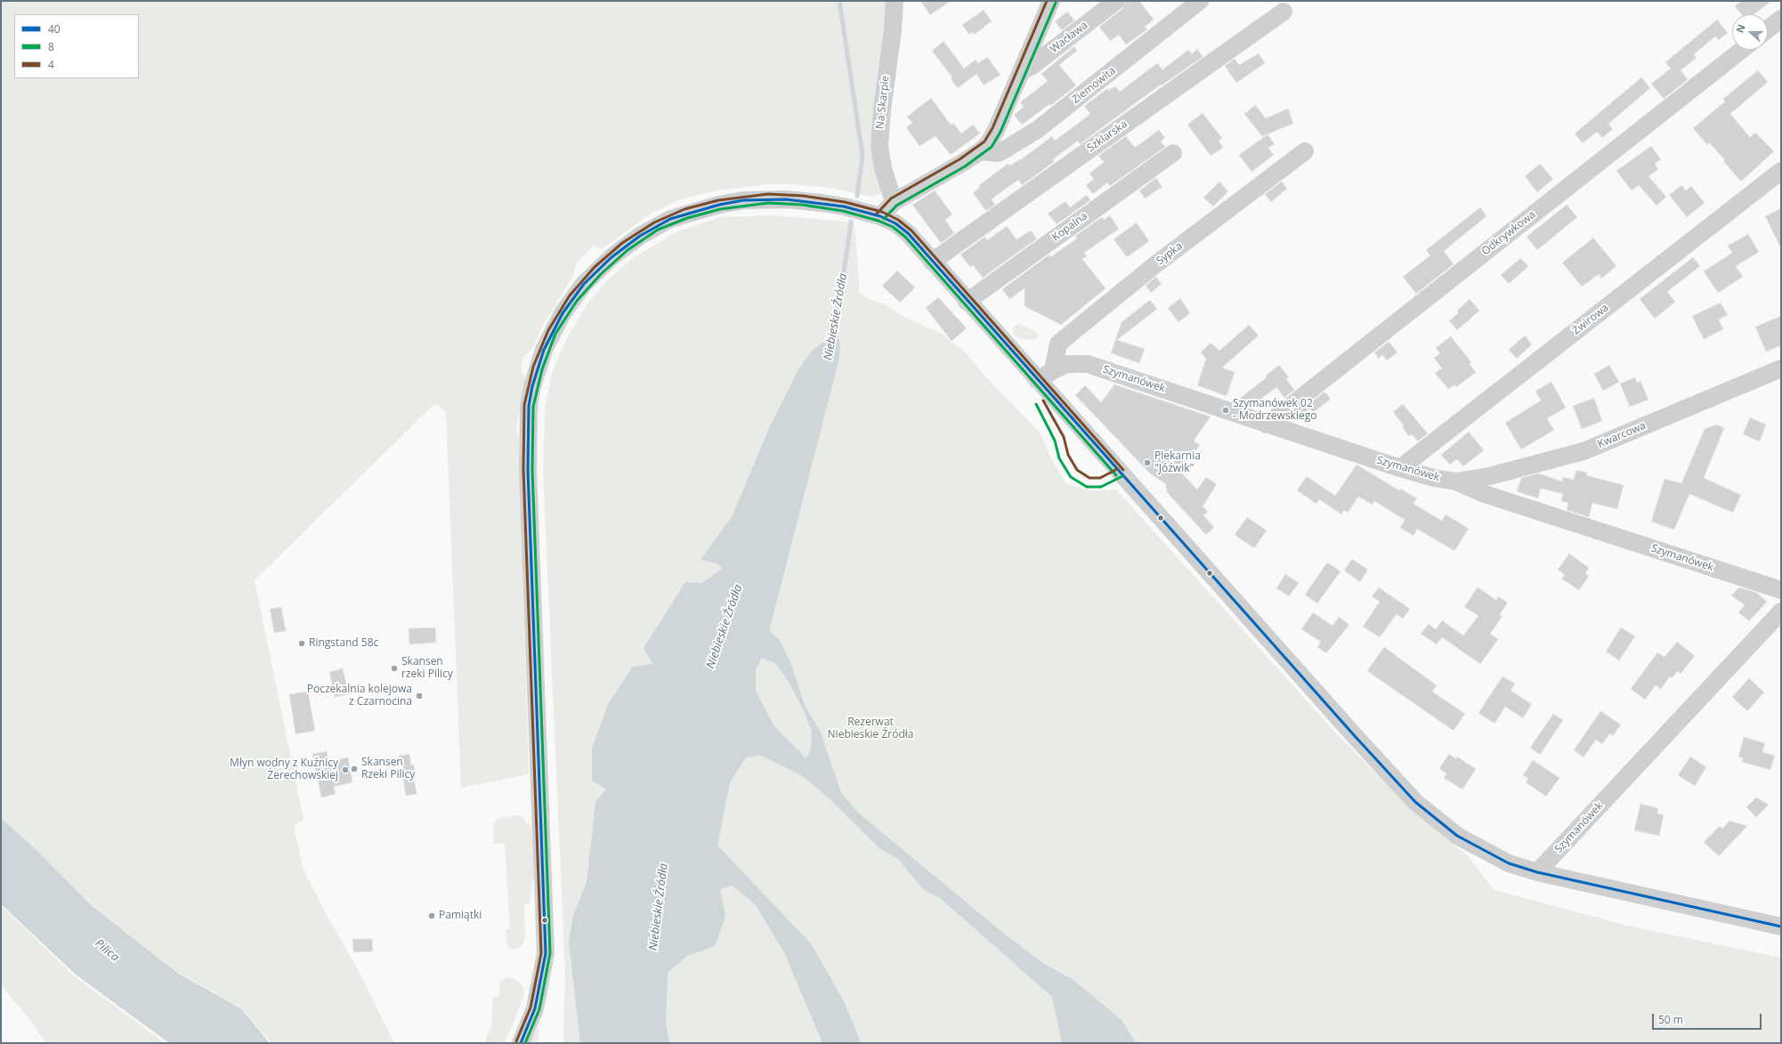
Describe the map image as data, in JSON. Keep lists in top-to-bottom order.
{
  "streets": {
    "street": [
      "Wacława",
      "Ziemowita",
      "Na Skarpie",
      "Szklarska",
      "Kopalna",
      "Odkrywkowa",
      "Sypka",
      "Żwirowa",
      "Szymanówek",
      "Kwarcowa"
    ]
  },
  "crossings": [
    ["Odkrywkowa", "Szymanówek"],
    ["Sypka", "Szymanówek"],
    ["Żwirowa", "Szymanówek"],
    ["Szymanówek", "Kwarcowa"]
  ],
  "water": ["Niebieskie Źródła", "Pilica"],
  "parks": ["Rezerwat Niebieskie Źródła"],
  "places": [
    "Szymanówek 02 - Modrzewskiego",
    "Piekarnia \"Jóźwik\"",
    "Ringstand 58c",
    "Skansen rzeki Pilicy",
    "Poczekalnia kolejowa z Czarnocina",
    "Skansen Rzeki Pilicy",
    "Młyn wodny z Kuźnicy Żerechowskiej",
    "Pamiątki"
  ],
  "lines": ["transit line 4", "transit line 8", "transit line 40"],
  "legend": ["40", "8", "4"],
  "scale_bar": "50 m",
  "north": "left"
}
